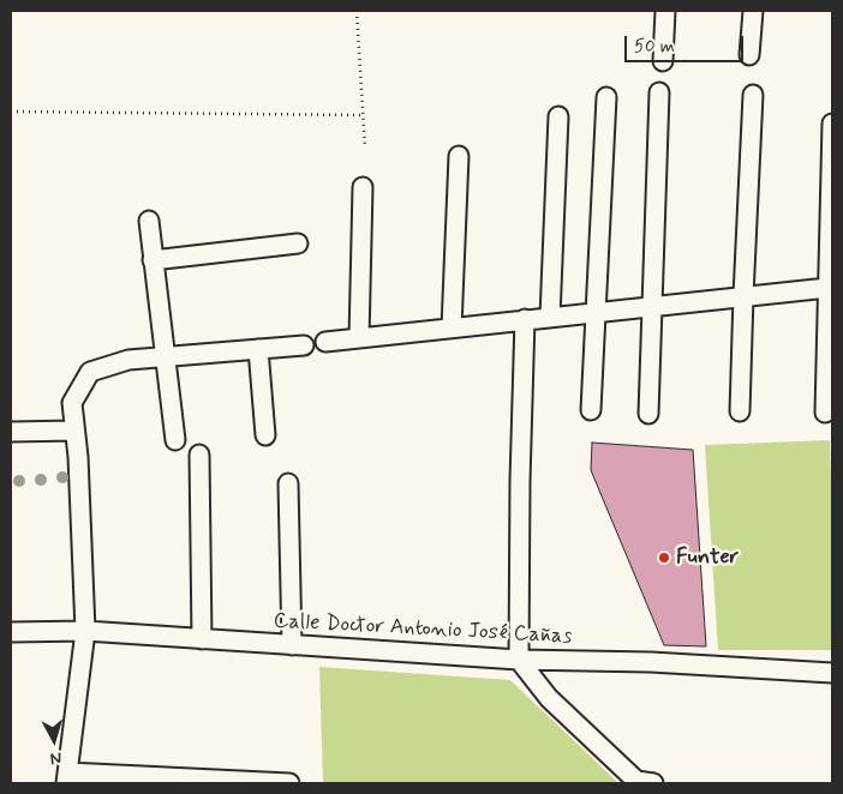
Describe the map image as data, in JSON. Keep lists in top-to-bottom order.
{
  "streets": {
    "street": ["Calle Doctor Antonio José Cañas"]
  },
  "places": ["Funter"],
  "scale_bar": "50 m",
  "north": "bottom"
}
